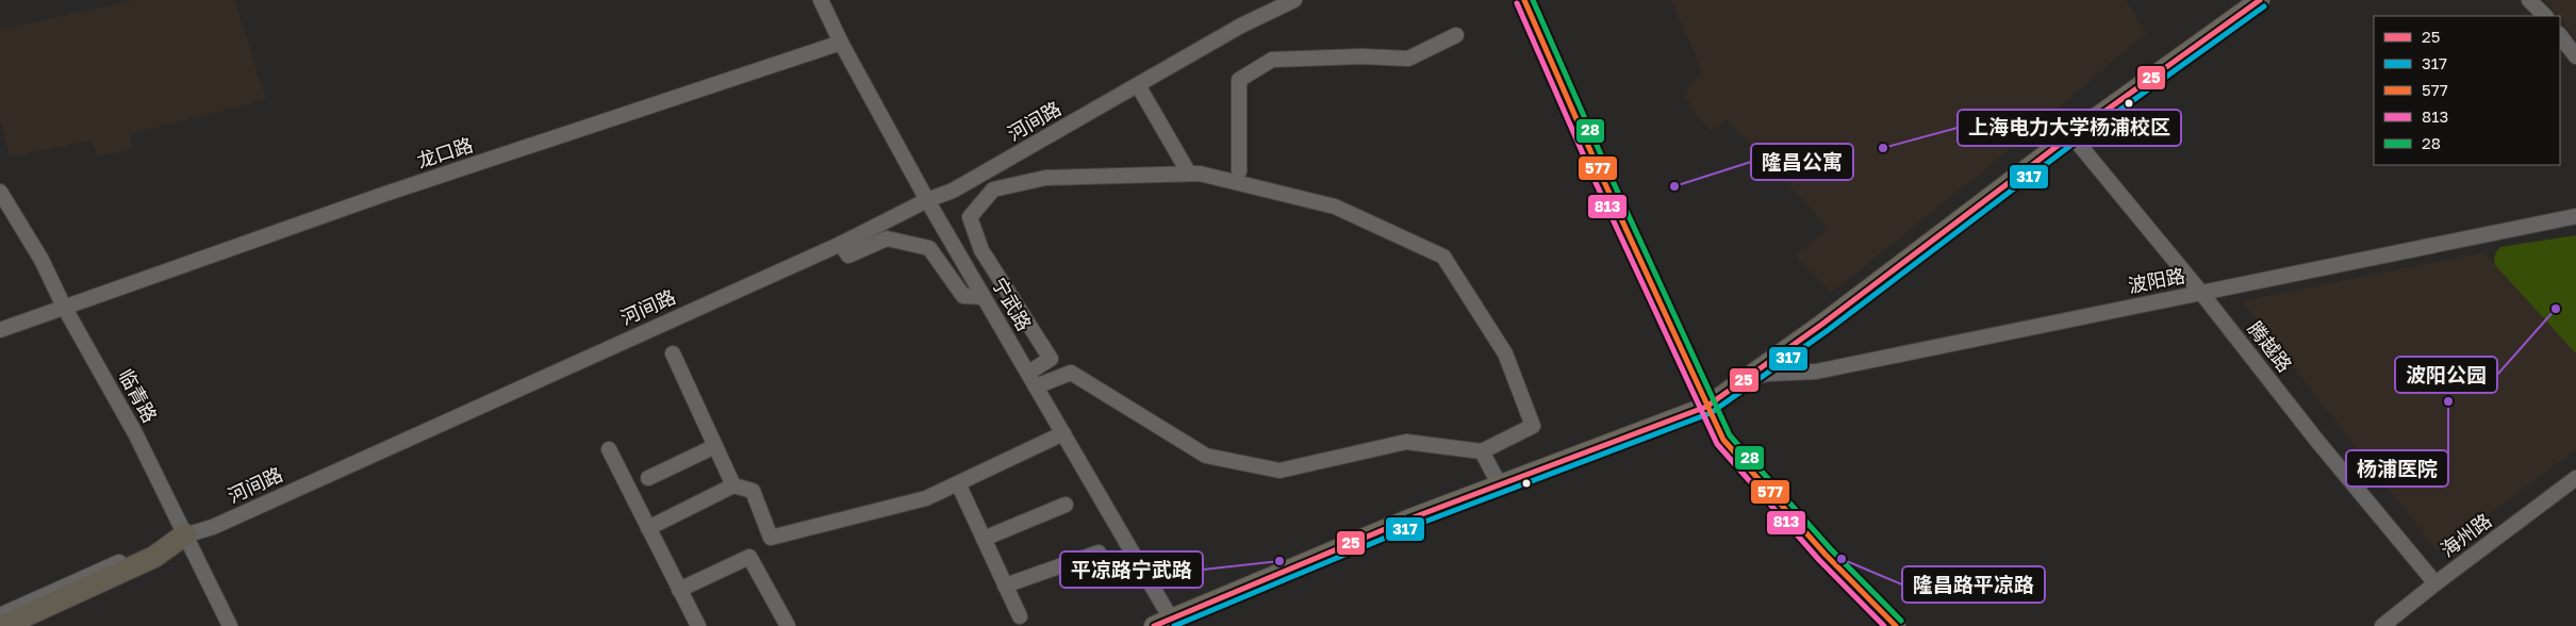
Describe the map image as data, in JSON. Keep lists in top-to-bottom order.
{
  "streets": {
    "street": [
      "河间路",
      "龙口路",
      "波阳路",
      "宁武路",
      "腾越路",
      "临青路",
      "海州路"
    ]
  },
  "crossings": [
    ["河间路", "宁武路"],
    ["河间路", "临青路"],
    ["龙口路", "宁武路"],
    ["龙口路", "临青路"],
    ["波阳路", "腾越路"],
    ["腾越路", "海州路"]
  ],
  "places": [
    "上海电力大学杨浦校区",
    "隆昌公寓",
    "波阳公园",
    "杨浦医院",
    "隆昌路平凉路",
    "平凉路宁武路"
  ],
  "lines": [
    "transit line 25",
    "transit line 577",
    "transit line 28",
    "transit line 813",
    "transit line 317"
  ],
  "legend": [
    "25",
    "317",
    "577",
    "813",
    "28"
  ]
}
